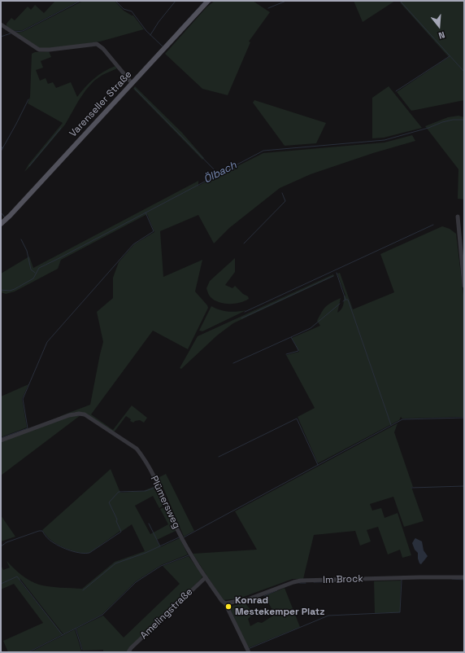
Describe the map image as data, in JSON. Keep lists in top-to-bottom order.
{
  "streets": {
    "main road": ["Varenseller Straße"],
    "street": ["Plümersweg", "Im Brock", "Amelingstraße"]
  },
  "crossings": [
    ["Plümersweg", "Im Brock"],
    ["Plümersweg", "Amelingstraße"]
  ],
  "water": ["Ölbach"],
  "places": ["Konrad Mestekemper Platz"],
  "north": "bottom"
}
